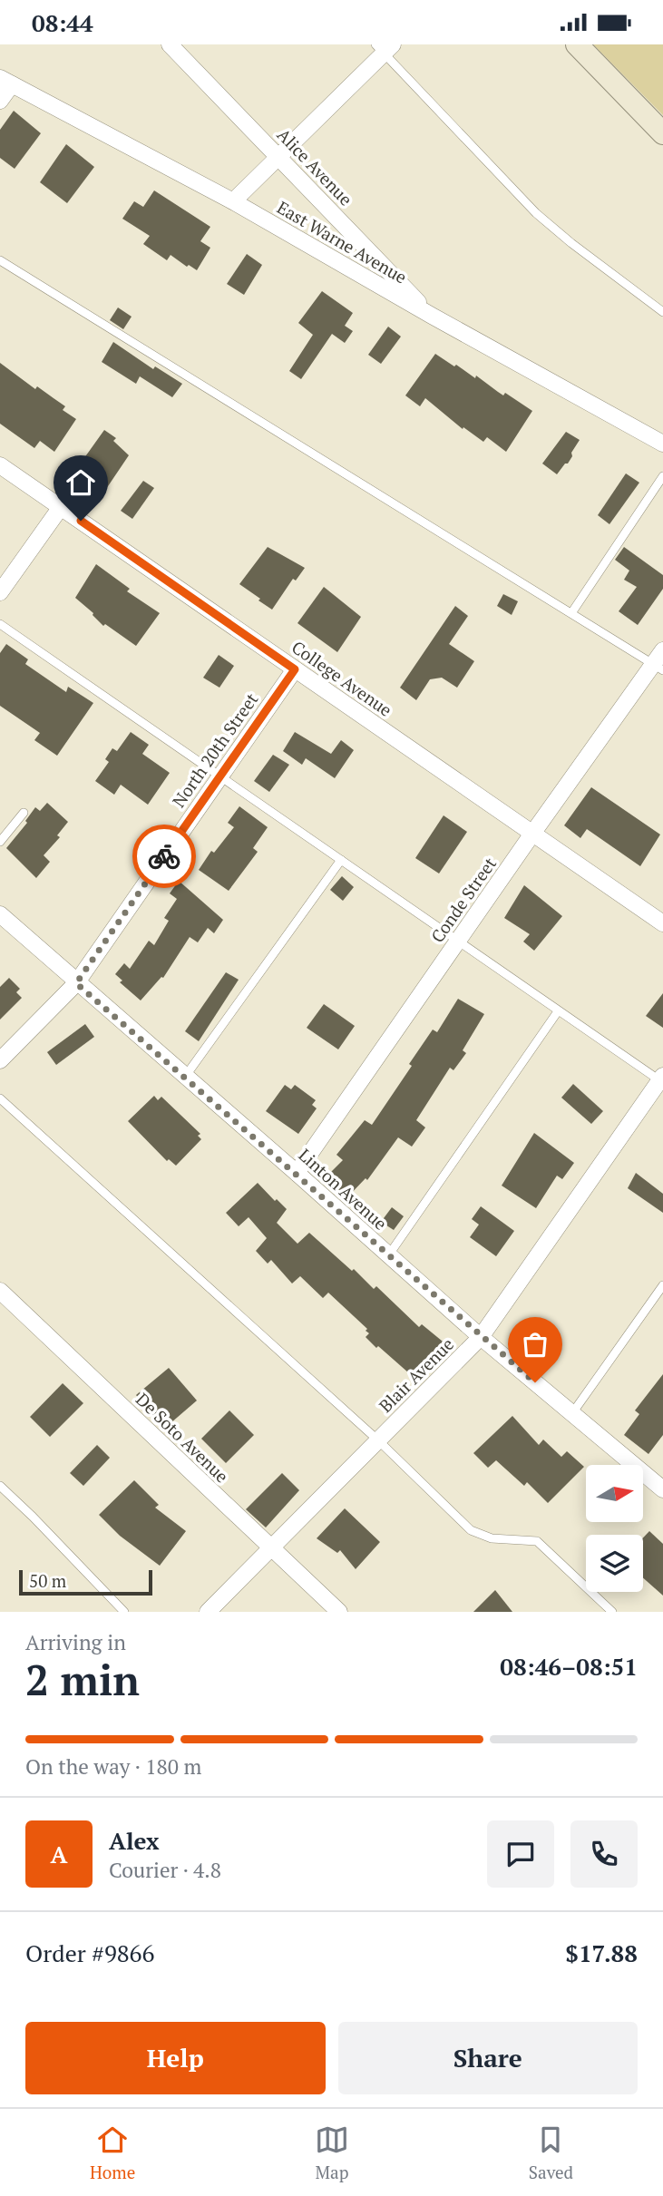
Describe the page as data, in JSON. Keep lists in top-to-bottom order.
{
  "streets": {
    "street": [
      "Alice Avenue",
      "East Warne Avenue",
      "College Avenue",
      "North 20th Street",
      "Conde Street",
      "Linton Avenue",
      "Blair Avenue",
      "De Soto Avenue"
    ]
  },
  "crossings": [
    ["Alice Avenue", "East Warne Avenue"],
    ["College Avenue", "North 20th Street"],
    ["College Avenue", "Conde Street"],
    ["North 20th Street", "Linton Avenue"],
    ["Conde Street", "Linton Avenue"],
    ["Linton Avenue", "Blair Avenue"],
    ["Blair Avenue", "De Soto Avenue"]
  ],
  "scale_bar": "50 m",
  "north": "right",
  "page": {
    "status": "08:44",
    "scale": "50 m",
    "heading": ["2 min", "Arriving in", "08:46–08:51"],
    "panel": [
      "Alex",
      "Courier · 4.8",
      "Order #9866",
      "$17.88"
    ],
    "bar": "On the way · 180 m",
    "round": "A",
    "buttons": ["Help", "Share"],
    "tabs": ["Home", "Map", "Saved"]
  }
}
